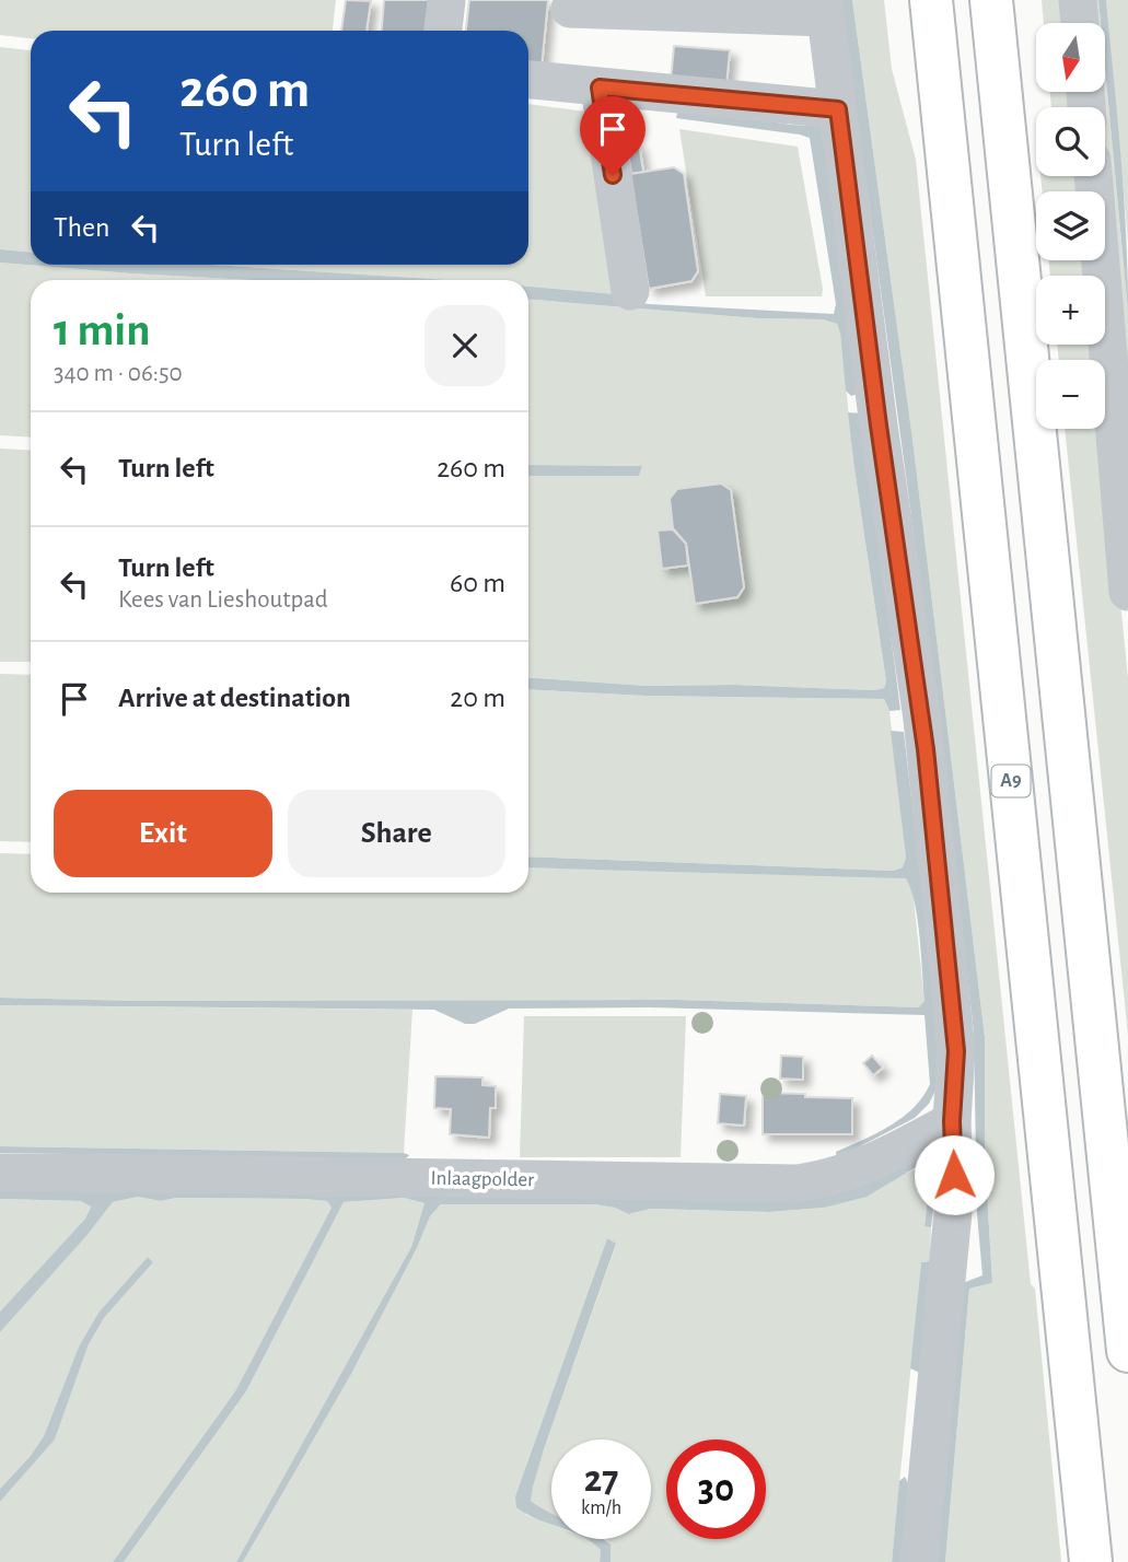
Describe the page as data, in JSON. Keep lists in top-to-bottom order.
{
  "streets": {
    "highway": ["A9"],
    "street": ["Inlaagpolder"]
  },
  "north": "bottom",
  "page": {
    "map_buttons": ["+", "−"],
    "turn": ["260 m", "Turn left"],
    "then": "Then",
    "heading": ["1 min", "340 m · 06:50"],
    "list": [
      {
        "name": "Turn left",
        "value": "260 m"
      },
      {
        "name": "Turn left",
        "note": "Kees van Lieshoutpad",
        "value": "60 m"
      },
      {
        "name": "Arrive at destination",
        "value": "20 m"
      }
    ],
    "buttons": ["Exit", "Share"],
    "speed": "27 km/h",
    "limit": "30"
  }
}
